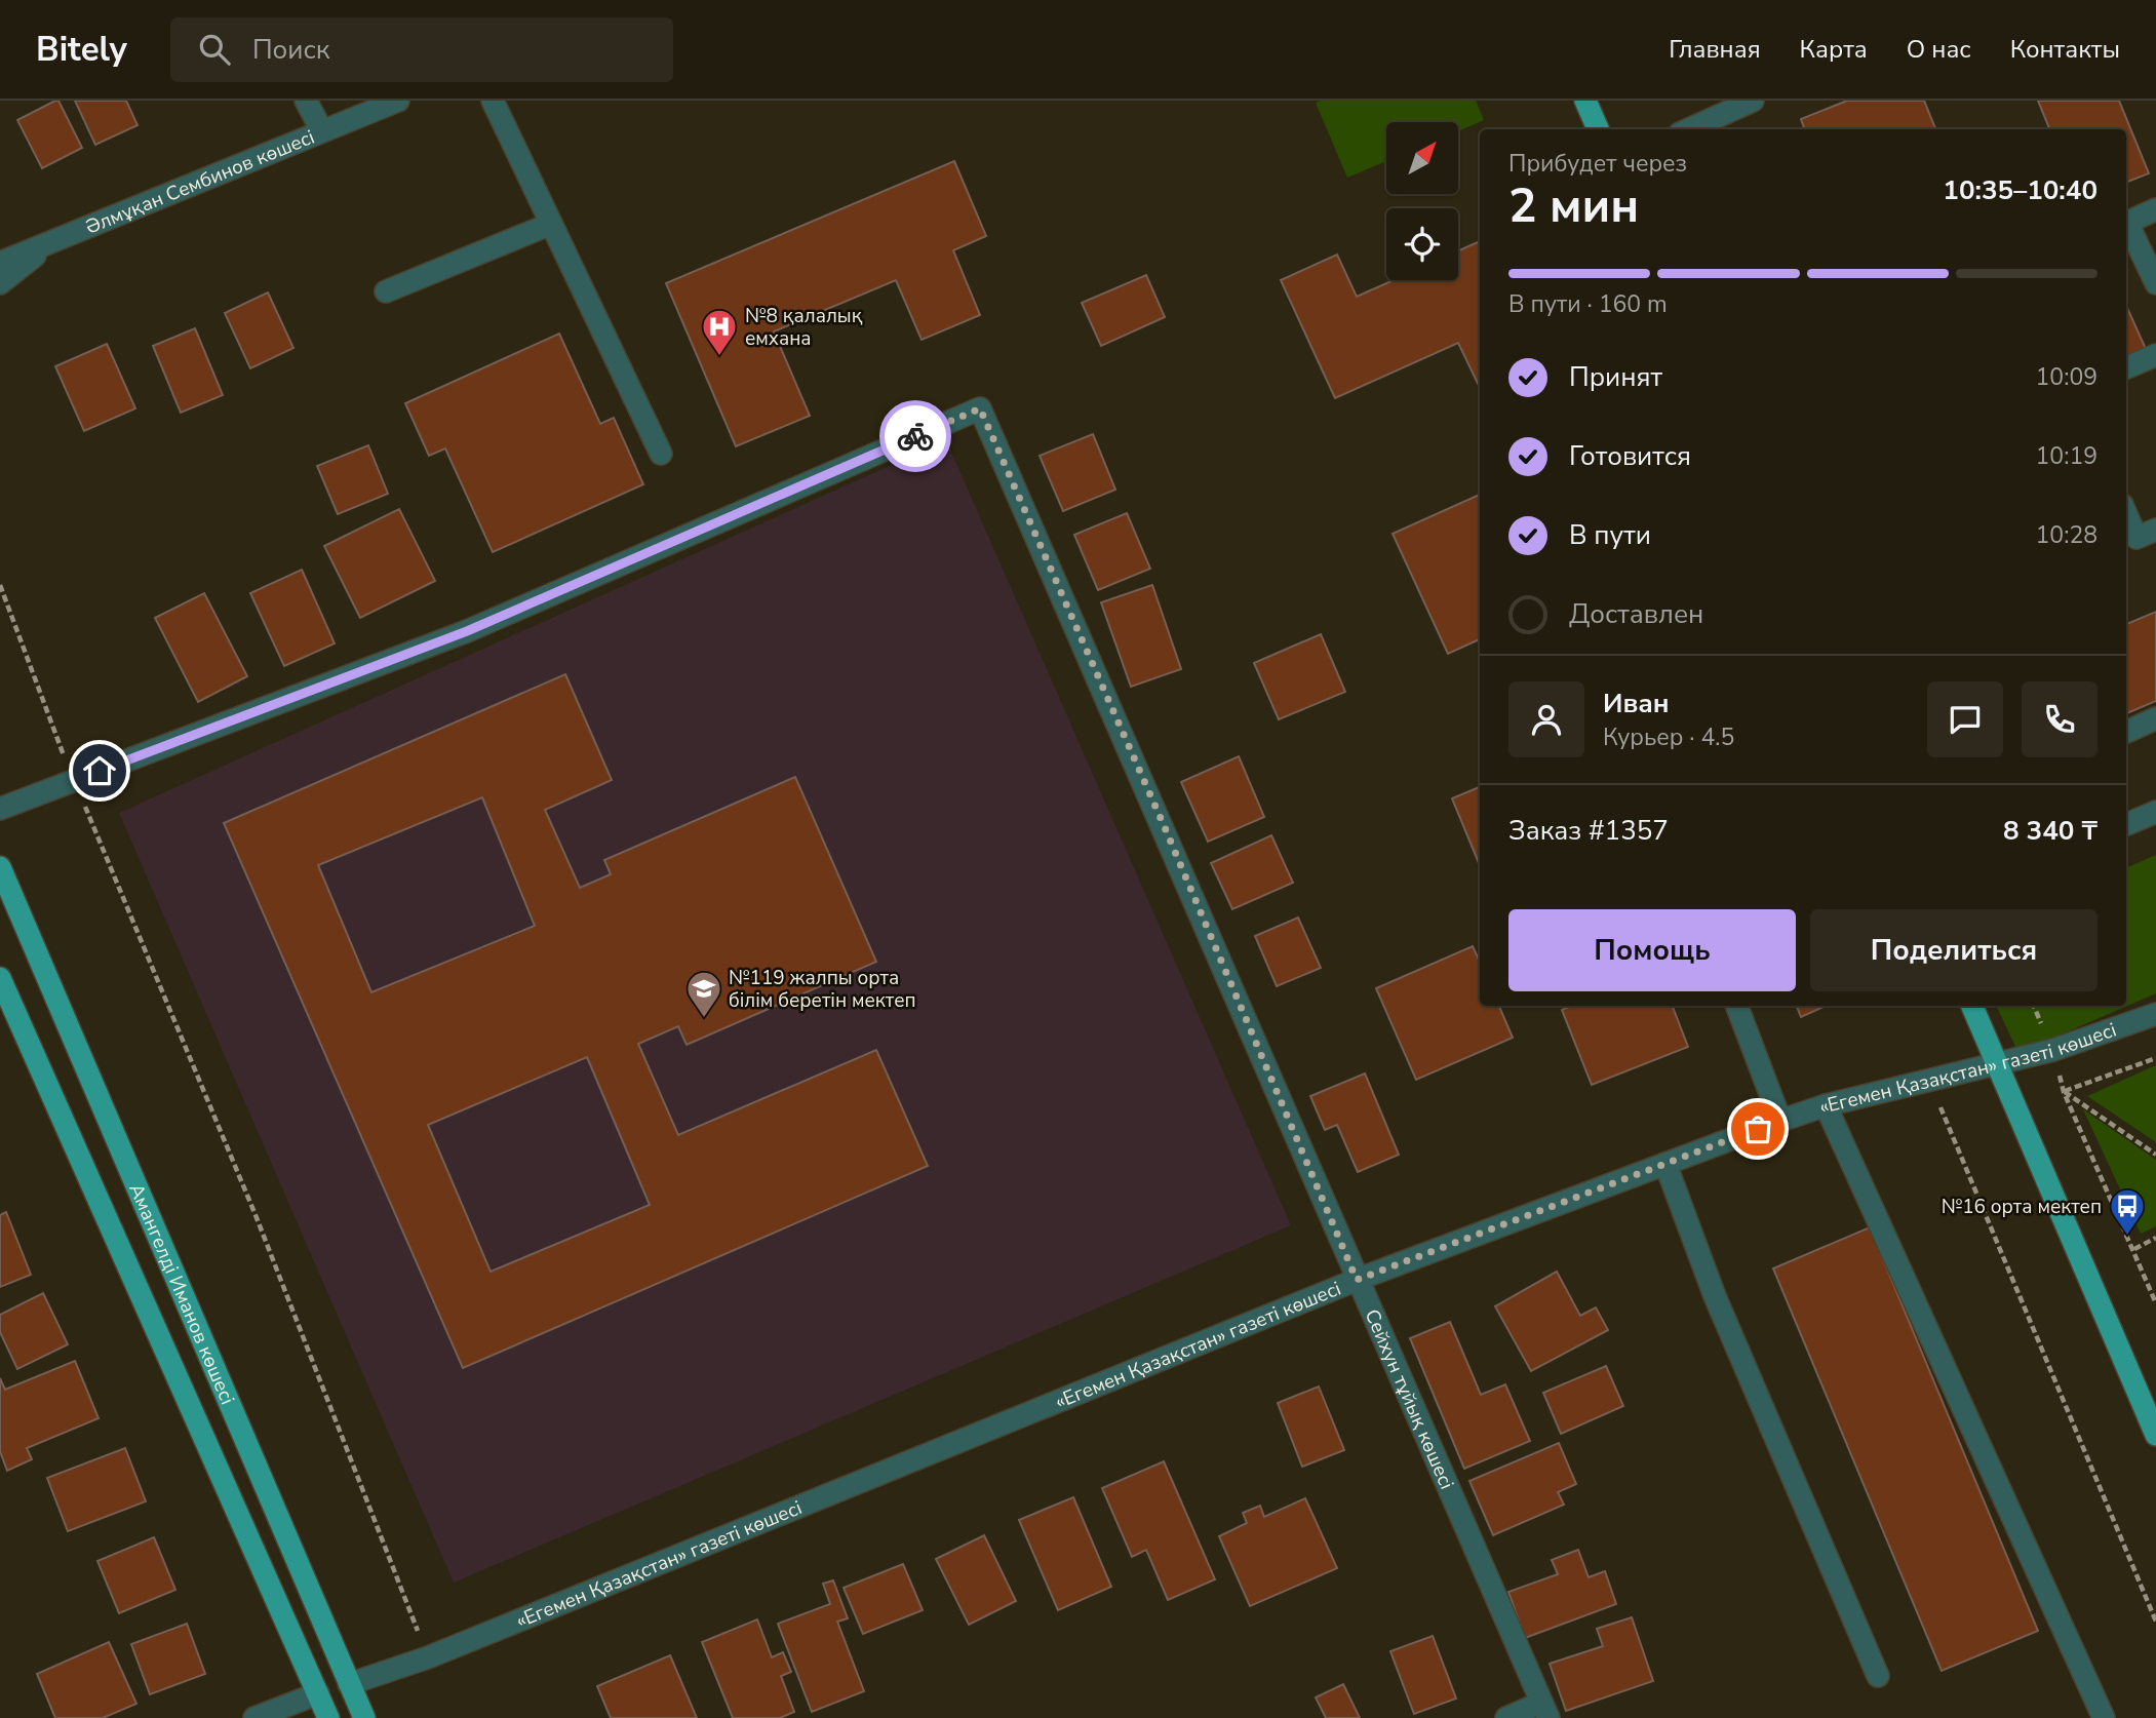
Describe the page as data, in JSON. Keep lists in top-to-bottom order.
{
  "streets": {
    "main road": ["«Егемен Қазақстан» газеті көшесі", "Амангелді Иманов көшесі"],
    "street": ["Әлмұқан Сембинов көшесі", "Сейхун тұйық көшесі"]
  },
  "crossings": [
    ["«Егемен Қазақстан» газеті көшесі", "Амангелді Иманов көшесі"],
    ["«Егемен Қазақстан» газеті көшесі", "Сейхун тұйық көшесі"]
  ],
  "places": {
    "hospital": ["№8 қалалық емхана"],
    "school or university": ["№119 жалпы орта білім беретін мектеп"],
    "bus stop": ["№16 орта мектеп"]
  },
  "north": "top right",
  "page": {
    "header": "Bitely",
    "search": "Поиск",
    "nav": [
      "Главная",
      "Карта",
      "О нас",
      "Контакты"
    ],
    "heading": ["2 мин", "Прибудет через", "10:35–10:40"],
    "panel": [
      "Иван",
      "Курьер · 4.5",
      "Заказ #1357",
      "8 340 ₸"
    ],
    "bar": "В пути · 160 m",
    "list": [
      ["Принят", "10:09"],
      ["Готовится", "10:19"],
      ["В пути", "10:28"],
      "Доставлен"
    ],
    "buttons": ["Помощь", "Поделиться"]
  }
}
